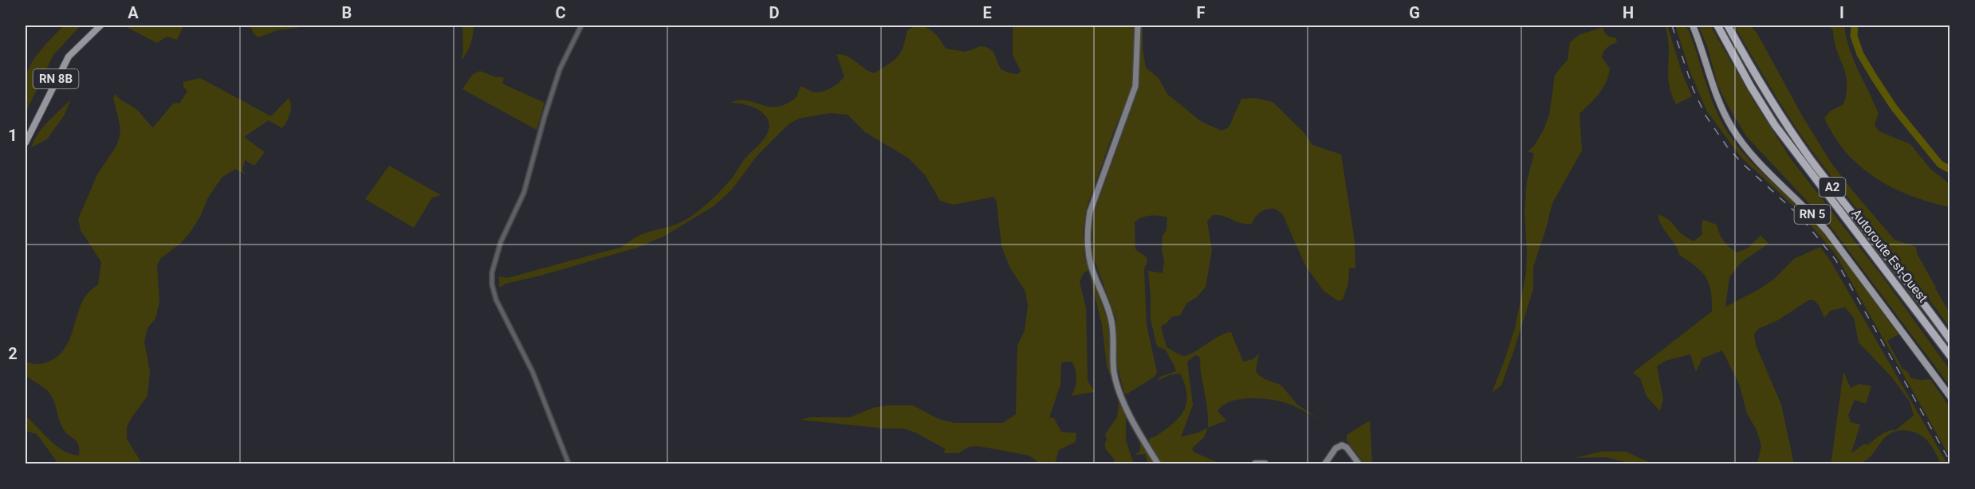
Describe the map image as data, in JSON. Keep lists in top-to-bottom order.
{
  "streets": {
    "highway": ["A2", "Autoroute Est-Ouest"],
    "main road": ["RN 8B", "RN 5"]
  },
  "grid": {
    "columns": [
      "A",
      "B",
      "C",
      "D",
      "E",
      "F",
      "G",
      "H",
      "I"
    ],
    "rows": ["1", "2"]
  }
}
